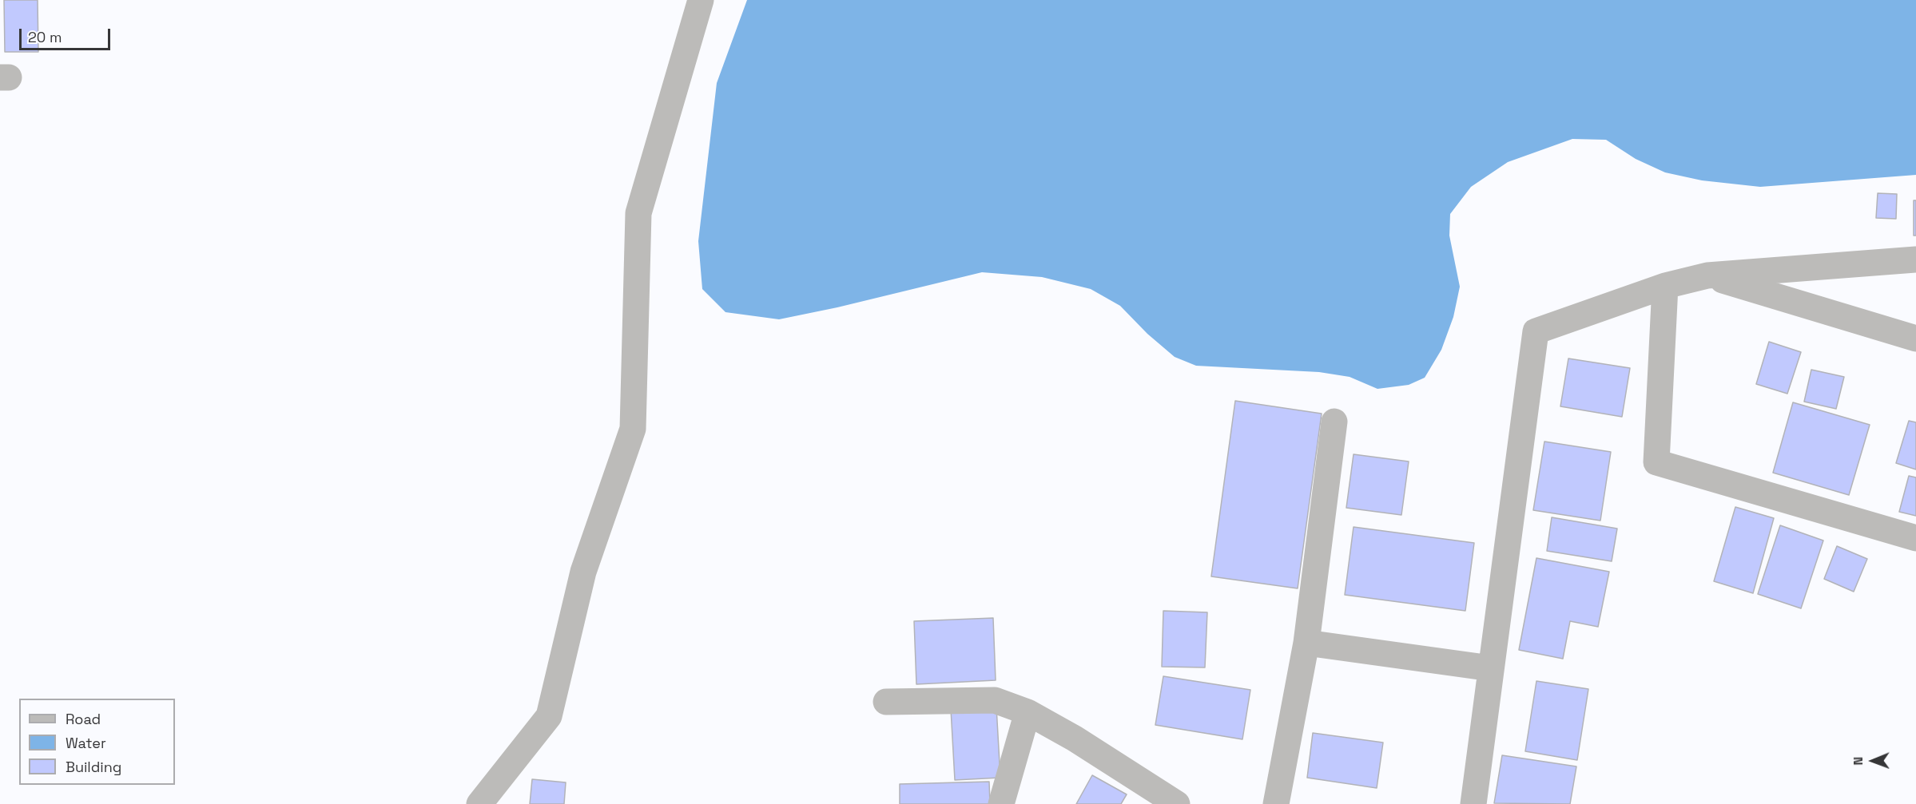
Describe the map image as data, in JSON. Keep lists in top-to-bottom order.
{
  "legend": ["Road", "Water", "Building"],
  "scale_bar": "20 m",
  "north": "left"
}
